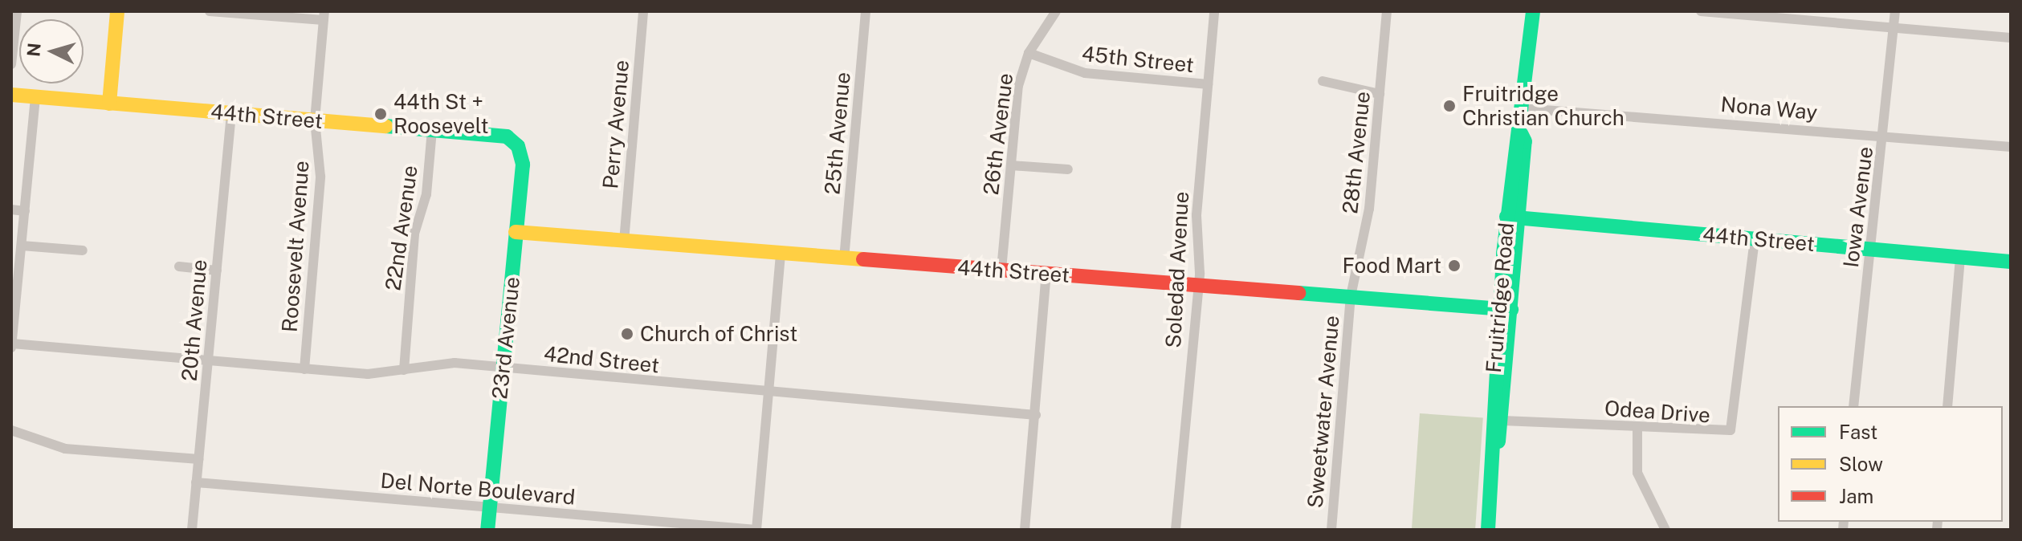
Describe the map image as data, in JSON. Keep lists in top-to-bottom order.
{
  "streets": {
    "street": [
      "45th Street",
      "Nona Way",
      "44th Street",
      "Perry Avenue",
      "25th Avenue",
      "26th Avenue",
      "28th Avenue",
      "Iowa Avenue",
      "22nd Avenue",
      "Roosevelt Avenue",
      "Soledad Avenue",
      "Fruitridge Road",
      "20th Avenue",
      "23rd Avenue",
      "42nd Street",
      "Sweetwater Avenue",
      "Odea Drive",
      "Del Norte Boulevard"
    ]
  },
  "crossings": [
    ["45th Street", "26th Avenue"],
    ["45th Street", "Soledad Avenue"],
    ["Nona Way", "Iowa Avenue"],
    ["Nona Way", "Fruitridge Road"],
    ["44th Street", "Perry Avenue"],
    ["44th Street", "25th Avenue"],
    ["44th Street", "26th Avenue"],
    ["44th Street", "28th Avenue"],
    ["44th Street", "Iowa Avenue"],
    ["44th Street", "22nd Avenue"],
    ["44th Street", "Roosevelt Avenue"],
    ["44th Street", "Soledad Avenue"],
    ["44th Street", "Fruitridge Road"],
    ["44th Street", "20th Avenue"],
    ["44th Street", "23rd Avenue"],
    ["44th Street", "Sweetwater Avenue"],
    ["44th Street", "Odea Drive"],
    ["28th Avenue", "Sweetwater Avenue"],
    ["22nd Avenue", "42nd Street"],
    ["Roosevelt Avenue", "42nd Street"],
    ["Fruitridge Road", "Odea Drive"],
    ["20th Avenue", "42nd Street"],
    ["20th Avenue", "Del Norte Boulevard"],
    ["23rd Avenue", "42nd Street"],
    ["23rd Avenue", "Del Norte Boulevard"]
  ],
  "places": [
    "Fruitridge Christian Church",
    "44th St + Roosevelt",
    "Food Mart",
    "Church of Christ"
  ],
  "legend": ["Fast", "Slow", "Jam"],
  "north": "left"
}
